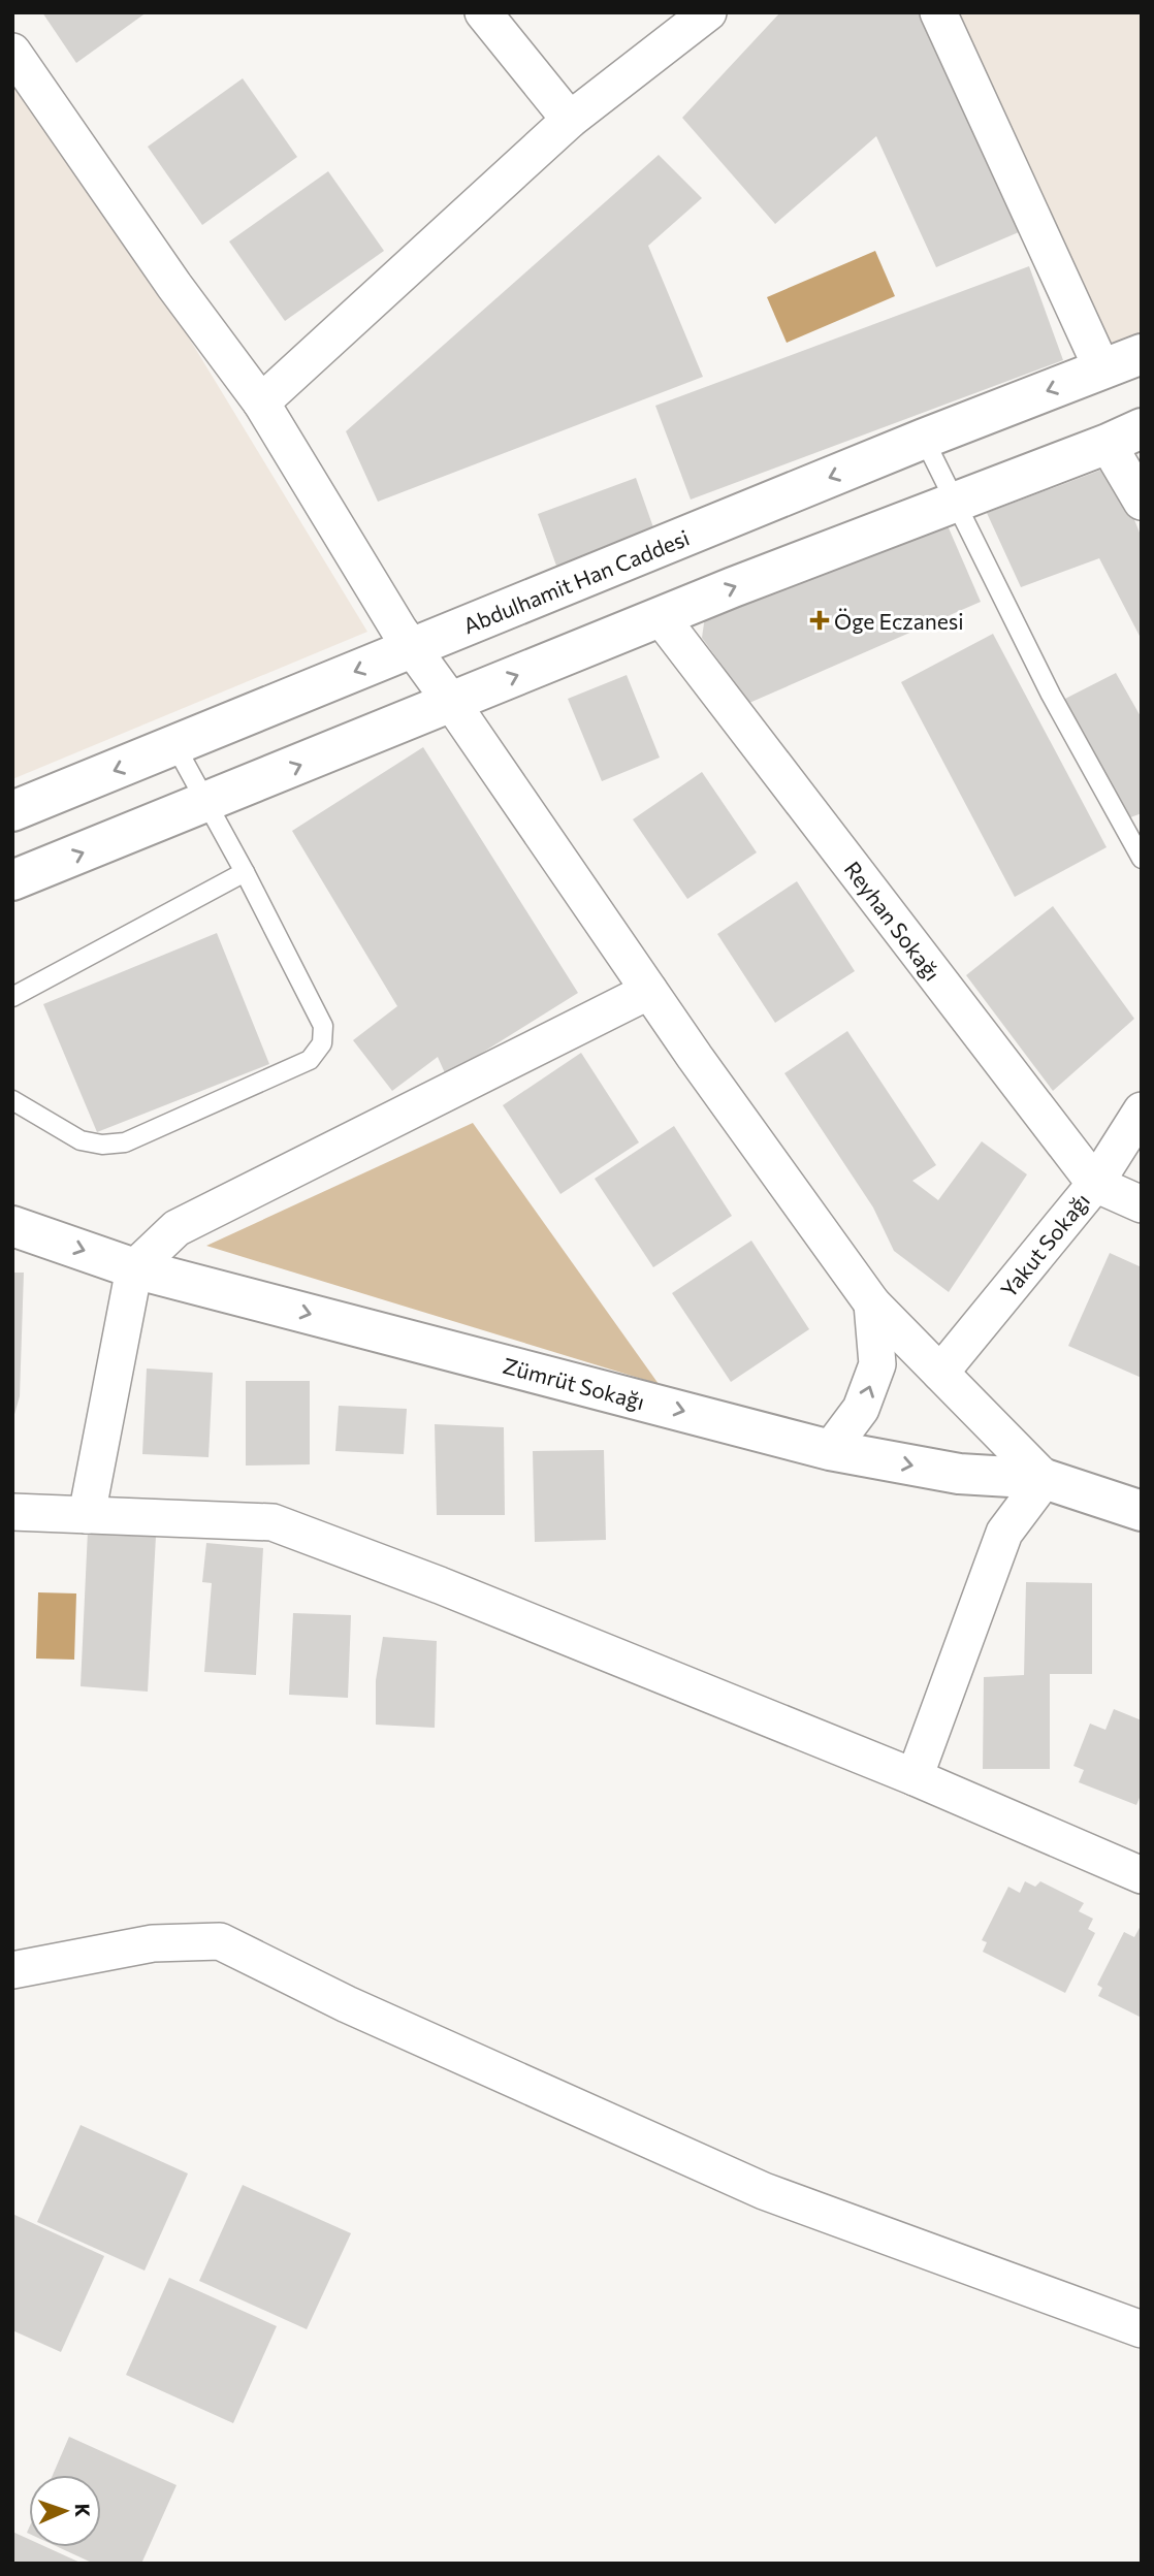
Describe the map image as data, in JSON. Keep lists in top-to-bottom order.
{
  "streets": {
    "main road": ["Abdulhamit Han Caddesi", "Zümrüt Sokağı"],
    "street": ["Reyhan Sokağı", "Yakut Sokağı"]
  },
  "crossings": [
    ["Reyhan Sokağı", "Yakut Sokağı"]
  ],
  "one_way": ["Zümrüt Sokağı"],
  "places": {
    "health": ["Öge Eczanesi"]
  },
  "north": "right"
}
